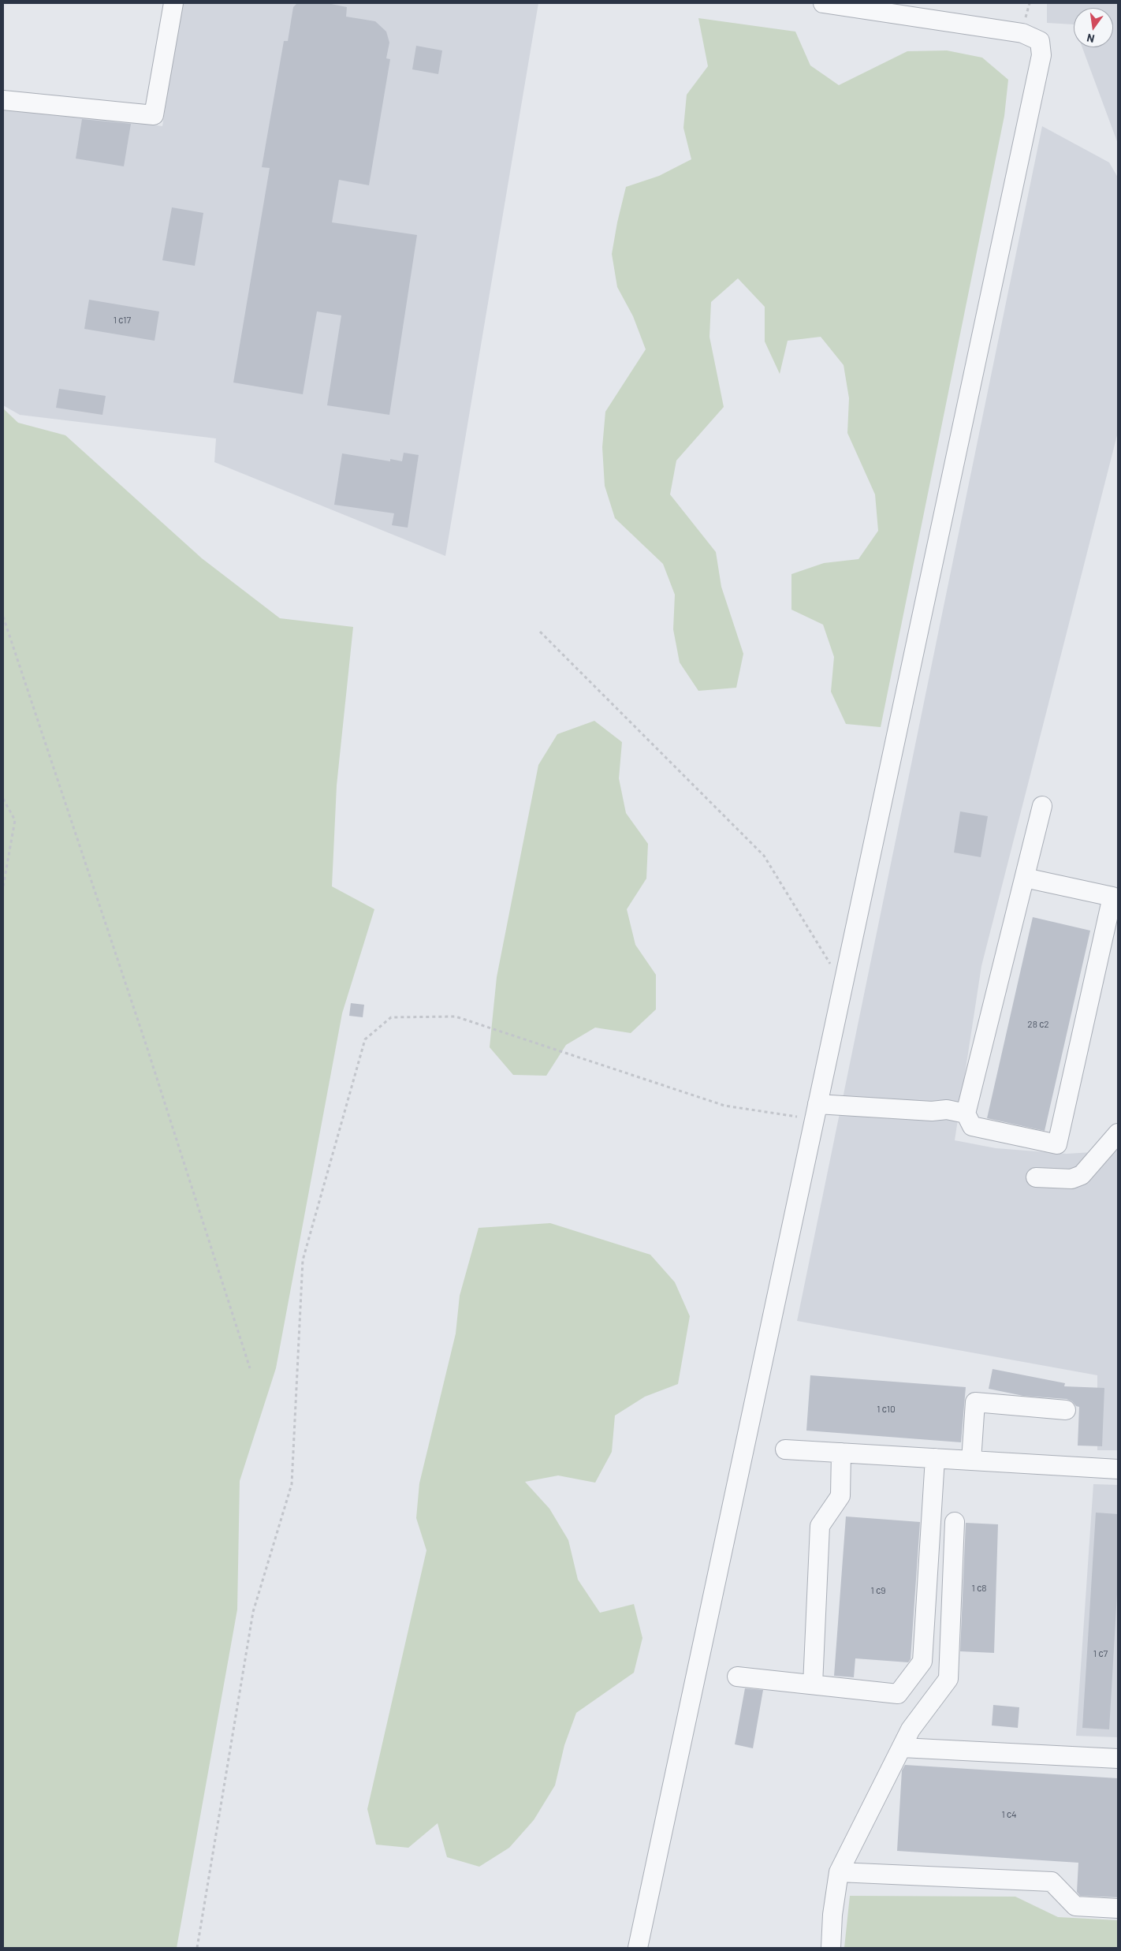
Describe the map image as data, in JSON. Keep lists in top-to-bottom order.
{
  "house_numbers": [
    "1 с17",
    "28 с2",
    "1 с10",
    "1 с8",
    "1 с9",
    "1 с7",
    "1 с4"
  ],
  "north": "bottom"
}
